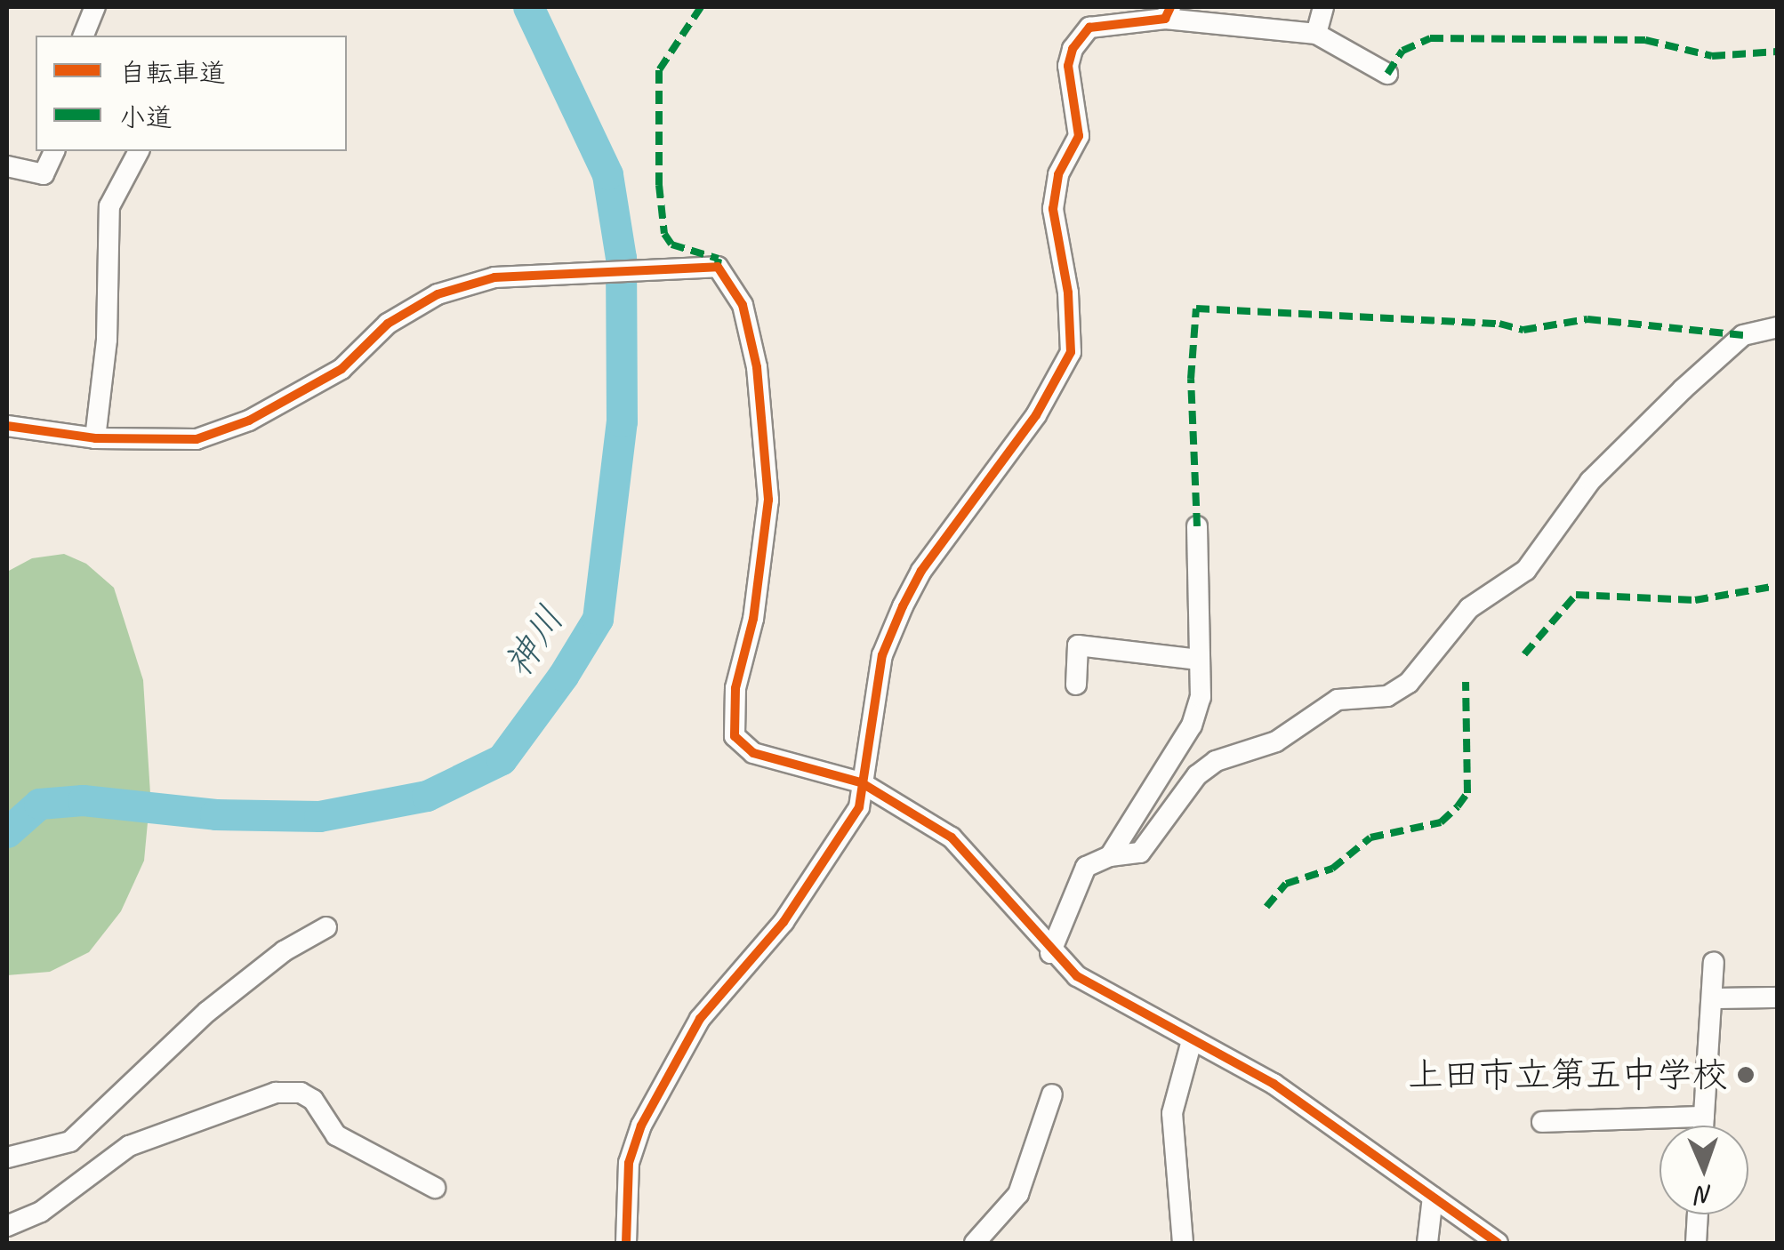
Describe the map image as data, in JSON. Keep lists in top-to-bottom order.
{
  "water": ["神川"],
  "places": ["上田市立第五中学校"],
  "legend": ["自転車道", "小道"],
  "north": "bottom"
}
